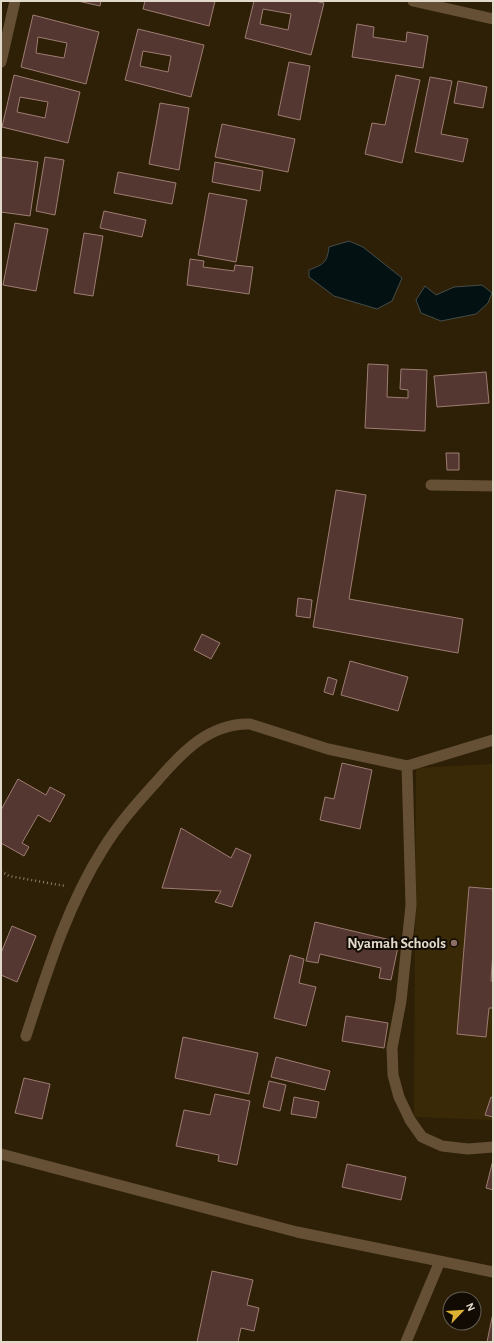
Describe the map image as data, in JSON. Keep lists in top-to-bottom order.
{
  "places": ["Nyamah Schools"],
  "north": "top right"
}
